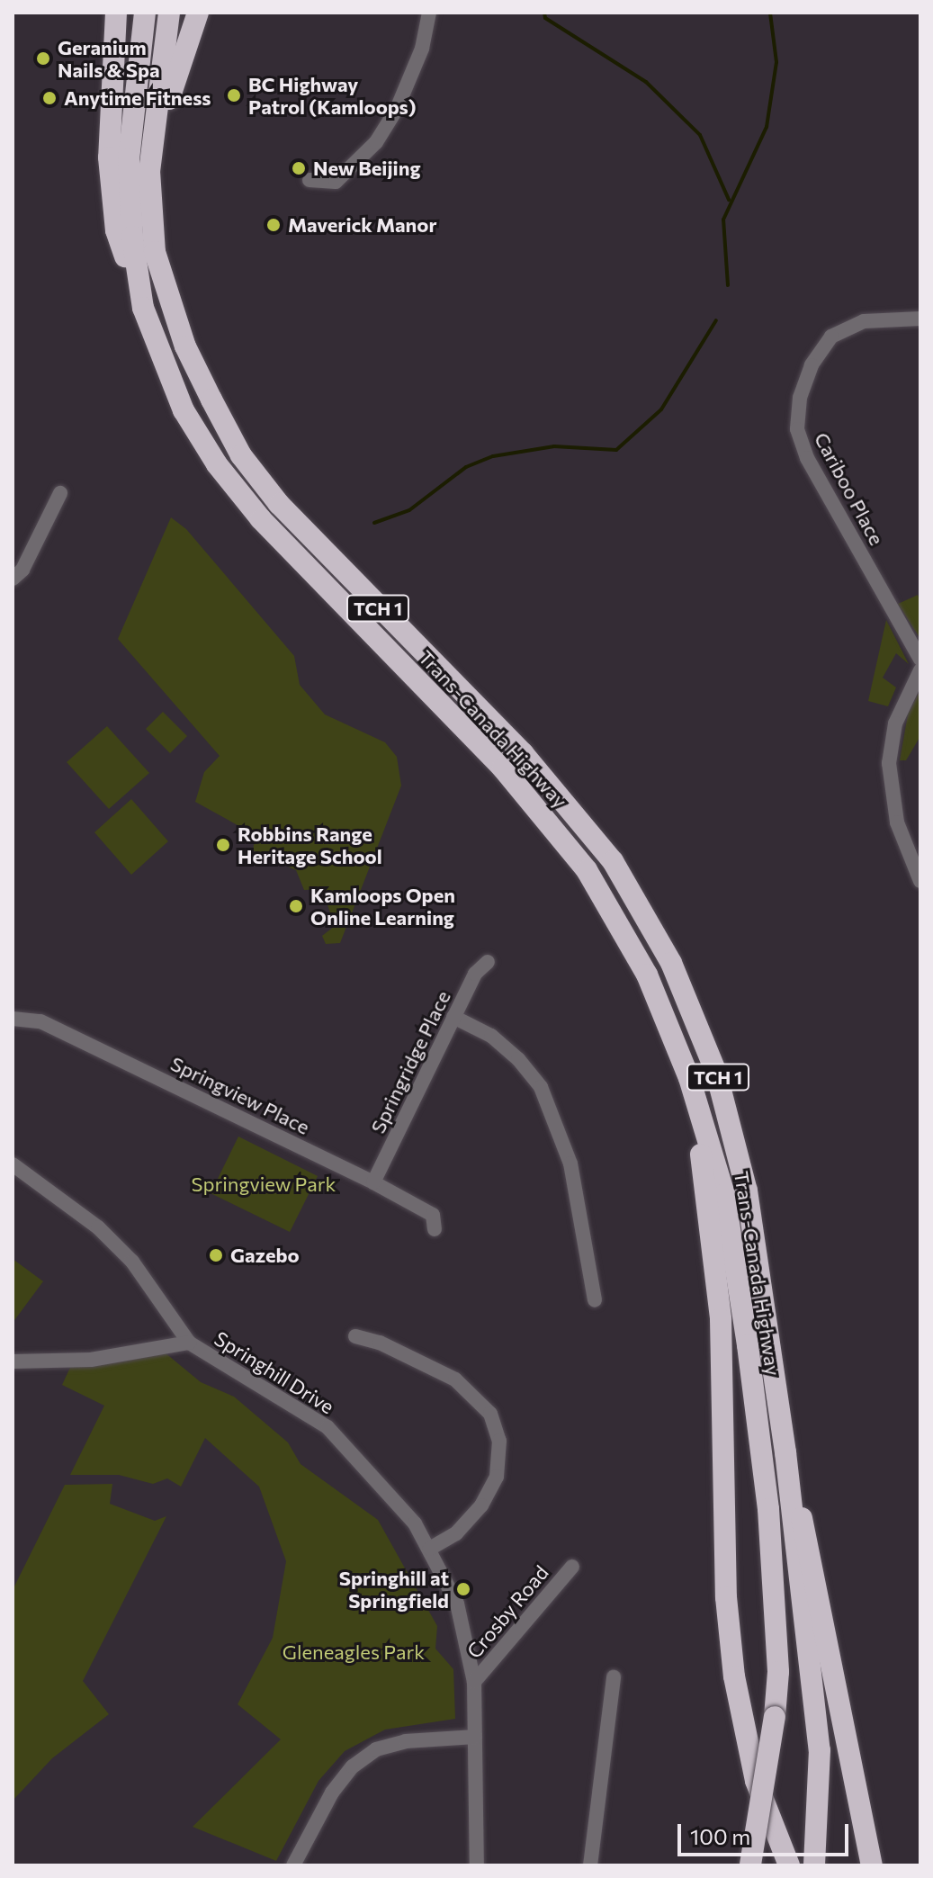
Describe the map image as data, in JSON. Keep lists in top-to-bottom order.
{
  "streets": {
    "highway": ["TCH 1", "Trans-Canada Highway"],
    "street": [
      "Cariboo Place",
      "Springridge Place",
      "Springview Place",
      "Springhill Drive",
      "Crosby Road"
    ]
  },
  "crossings": [
    ["Springridge Place", "Springview Place"],
    ["Springhill Drive", "Crosby Road"]
  ],
  "parks": ["Springview Park", "Gleneagles Park"],
  "places": [
    "Geranium Nails & Spa",
    "BC Highway Patrol (Kamloops)",
    "Anytime Fitness",
    "New Beijing",
    "Maverick Manor",
    "Robbins Range Heritage School",
    "Kamloops Open Online Learning",
    "Gazebo",
    "Springhill at Springfield"
  ],
  "scale_bar": "100 m"
}
